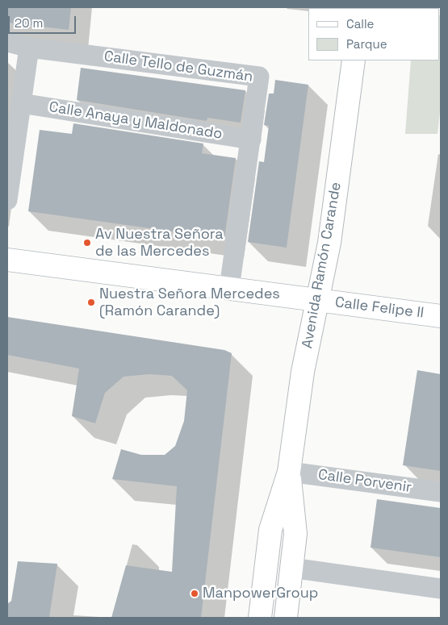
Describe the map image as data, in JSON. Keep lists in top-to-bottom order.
{
  "streets": {
    "main road": ["Avenida Ramón Carande", "Calle Felipe II"],
    "street": ["Calle Tello de Guzmán", "Calle Anaya y Maldonado", "Calle Porvenir"]
  },
  "crossings": [
    ["Calle Tello de Guzmán", "Calle Anaya y Maldonado"],
    ["Calle Tello de Guzmán", "Calle Felipe II"],
    ["Avenida Ramón Carande", "Calle Felipe II"],
    ["Avenida Ramón Carande", "Calle Porvenir"]
  ],
  "places": ["Av Nuestra Señora de las Mercedes", "Nuestra Señora Mercedes (Ramón Carande)", "ManpowerGroup"],
  "legend": ["Calle", "Parque"],
  "scale_bar": "20 m"
}
